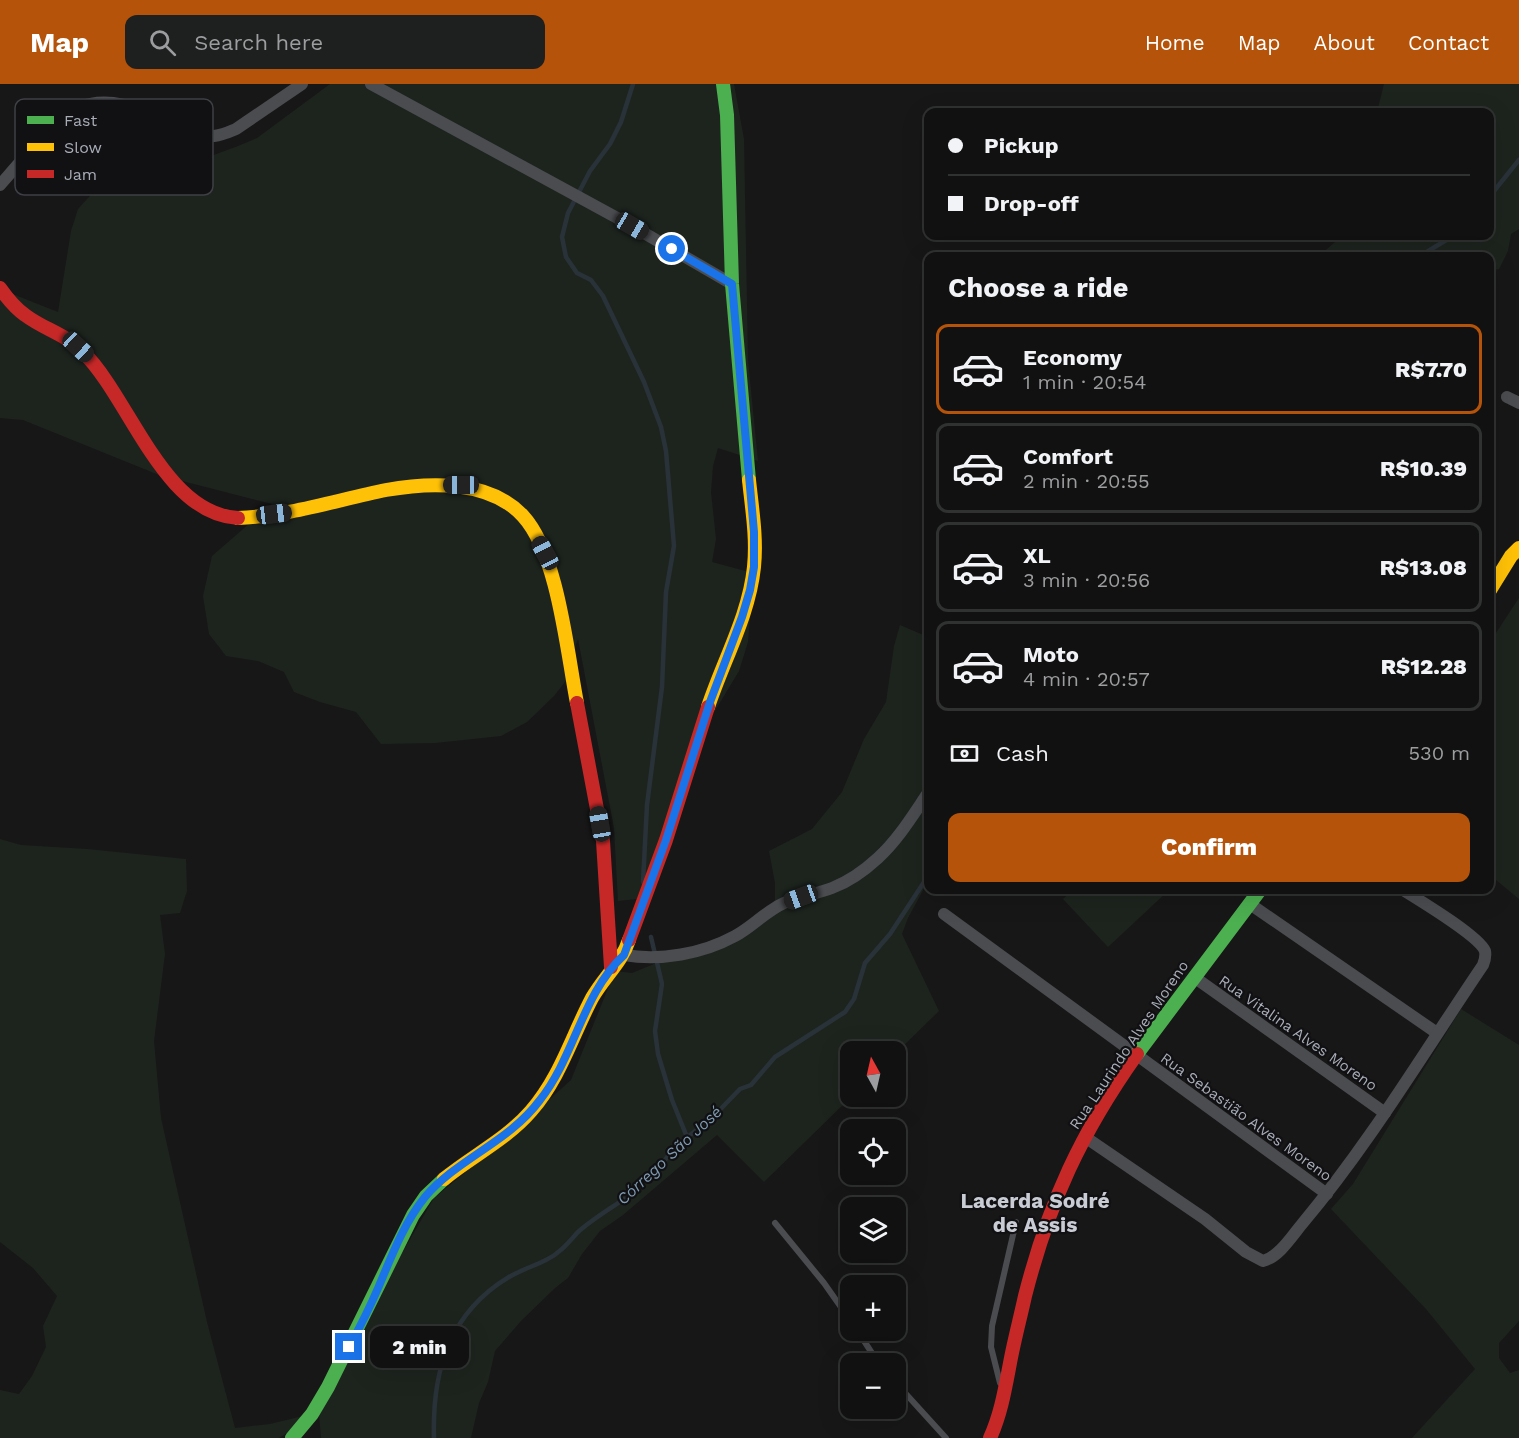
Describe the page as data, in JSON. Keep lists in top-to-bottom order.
{
  "streets": {
    "street": ["Rua Vitalina Alves Moreno", "Rua Laurindo Alves Moreno", "Rua Sebastião Alves Moreno"]
  },
  "crossings": [
    ["Rua Vitalina Alves Moreno", "Rua Laurindo Alves Moreno"],
    ["Rua Laurindo Alves Moreno", "Rua Sebastião Alves Moreno"]
  ],
  "districts": ["Lacerda Sodré de Assis"],
  "water": ["Córrego São José"],
  "legend": ["Fast", "Slow", "Jam"],
  "north": "top",
  "page": {
    "header": "Map",
    "search": "Search here",
    "nav": [
      "Home",
      "Map",
      "About",
      "Contact"
    ],
    "banner": ["Pickup", "Drop-off"],
    "heading": "Choose a ride",
    "list": [
      {
        "name": "Economy",
        "note": "1 min · 20:54",
        "value": "R$7.70"
      },
      {
        "name": "Comfort",
        "note": "2 min · 20:55",
        "value": "R$10.39"
      },
      {
        "name": "XL",
        "note": "3 min · 20:56",
        "value": "R$13.08"
      },
      {
        "name": "Moto",
        "note": "4 min · 20:57",
        "value": "R$12.28"
      }
    ],
    "pay": ["Cash", "530 m"],
    "buttons": "Confirm",
    "map_buttons": ["+", "−"],
    "bubble": "2 min"
  }
}
